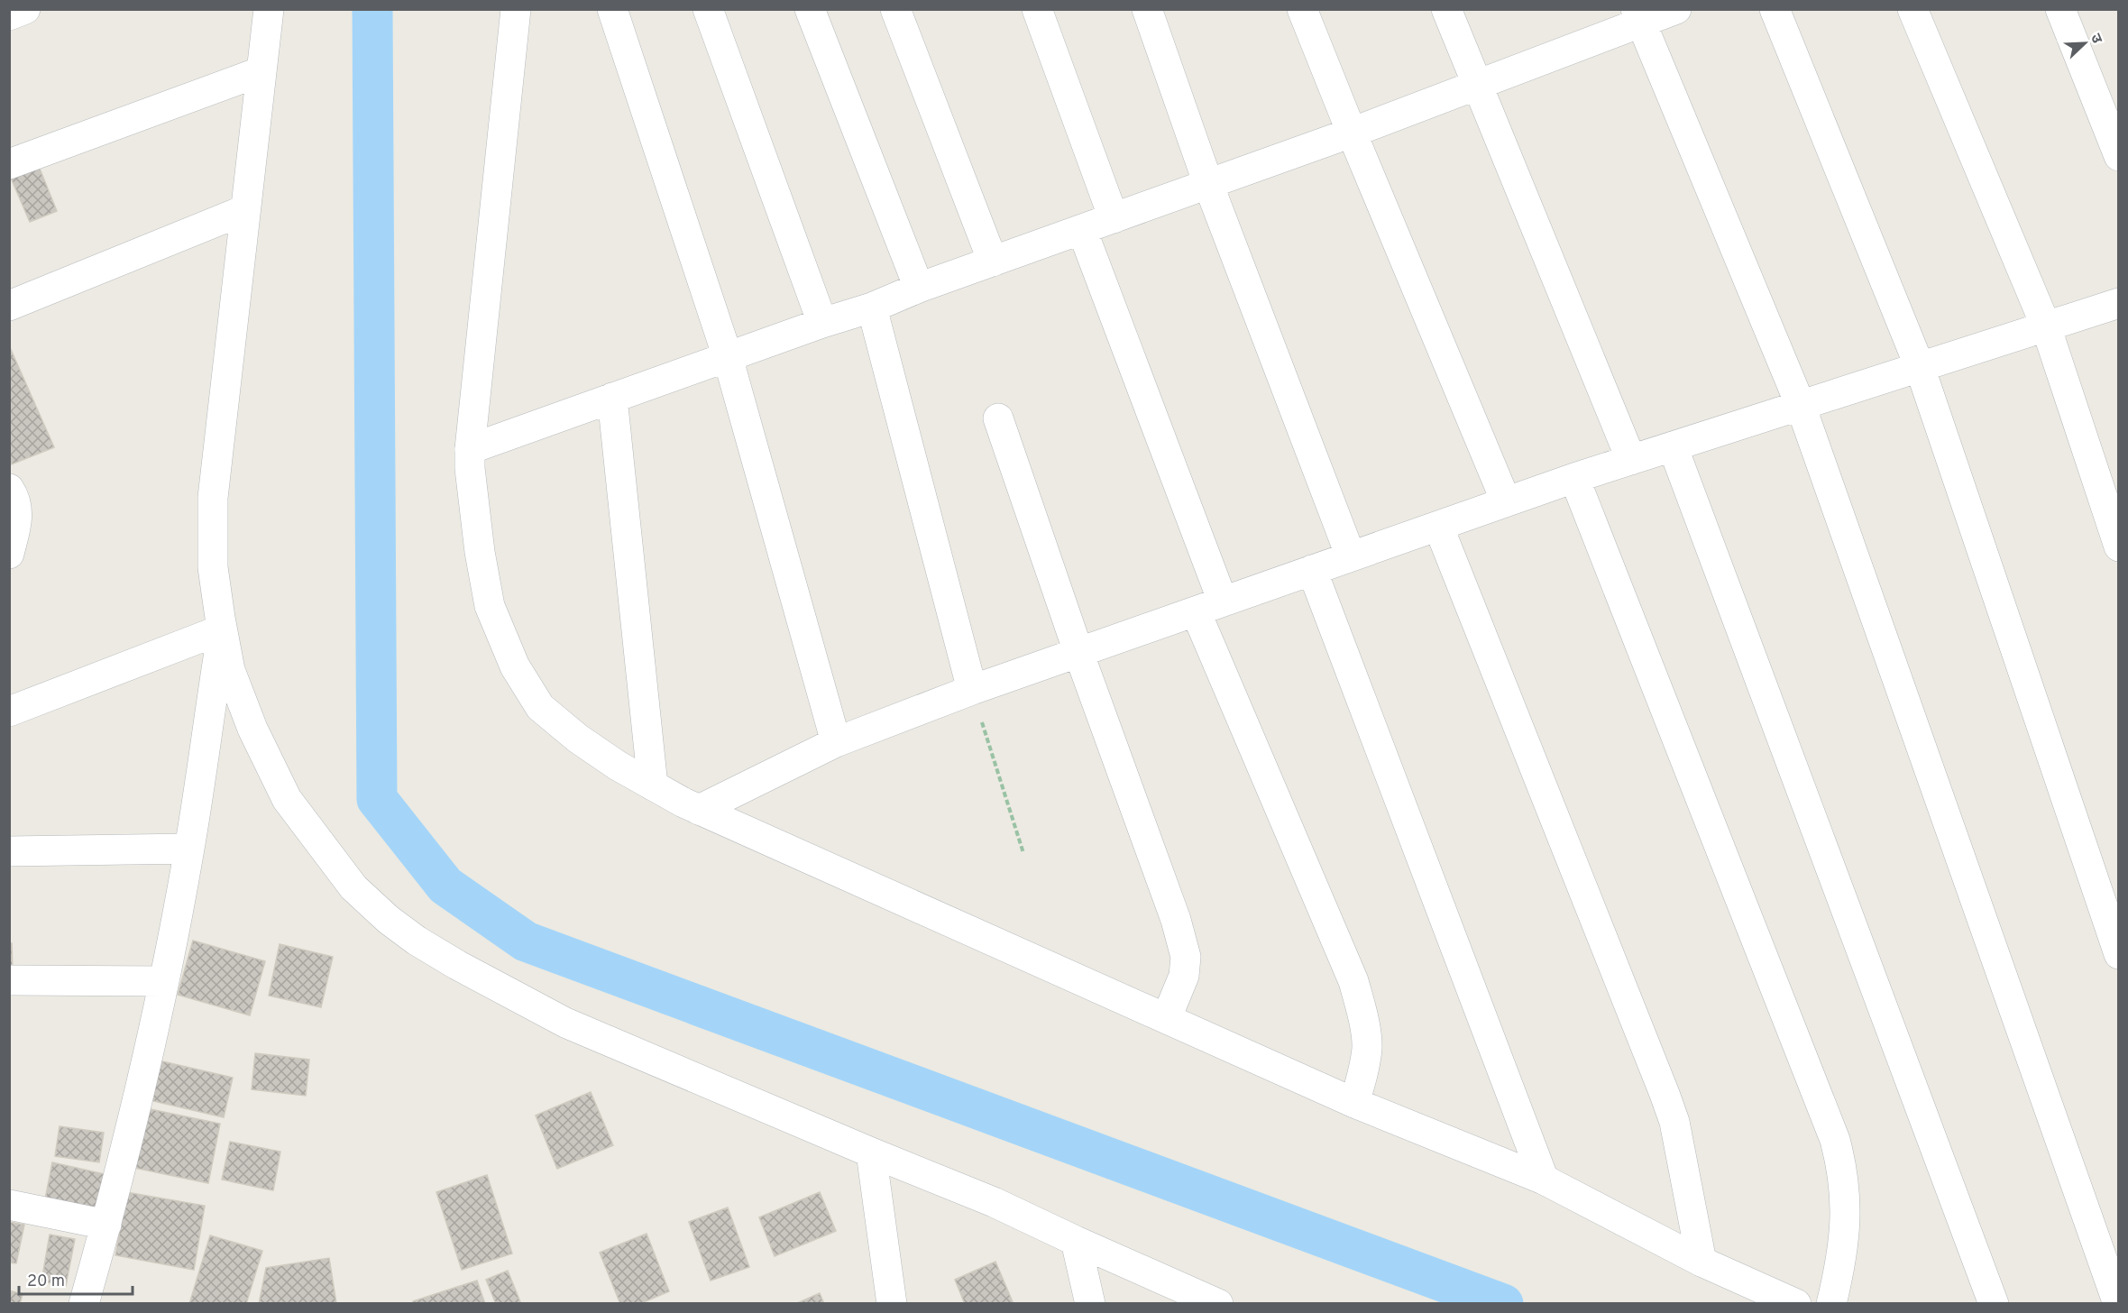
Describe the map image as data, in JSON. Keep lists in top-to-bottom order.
{
  "scale_bar": "20 m",
  "north": "top right"
}
